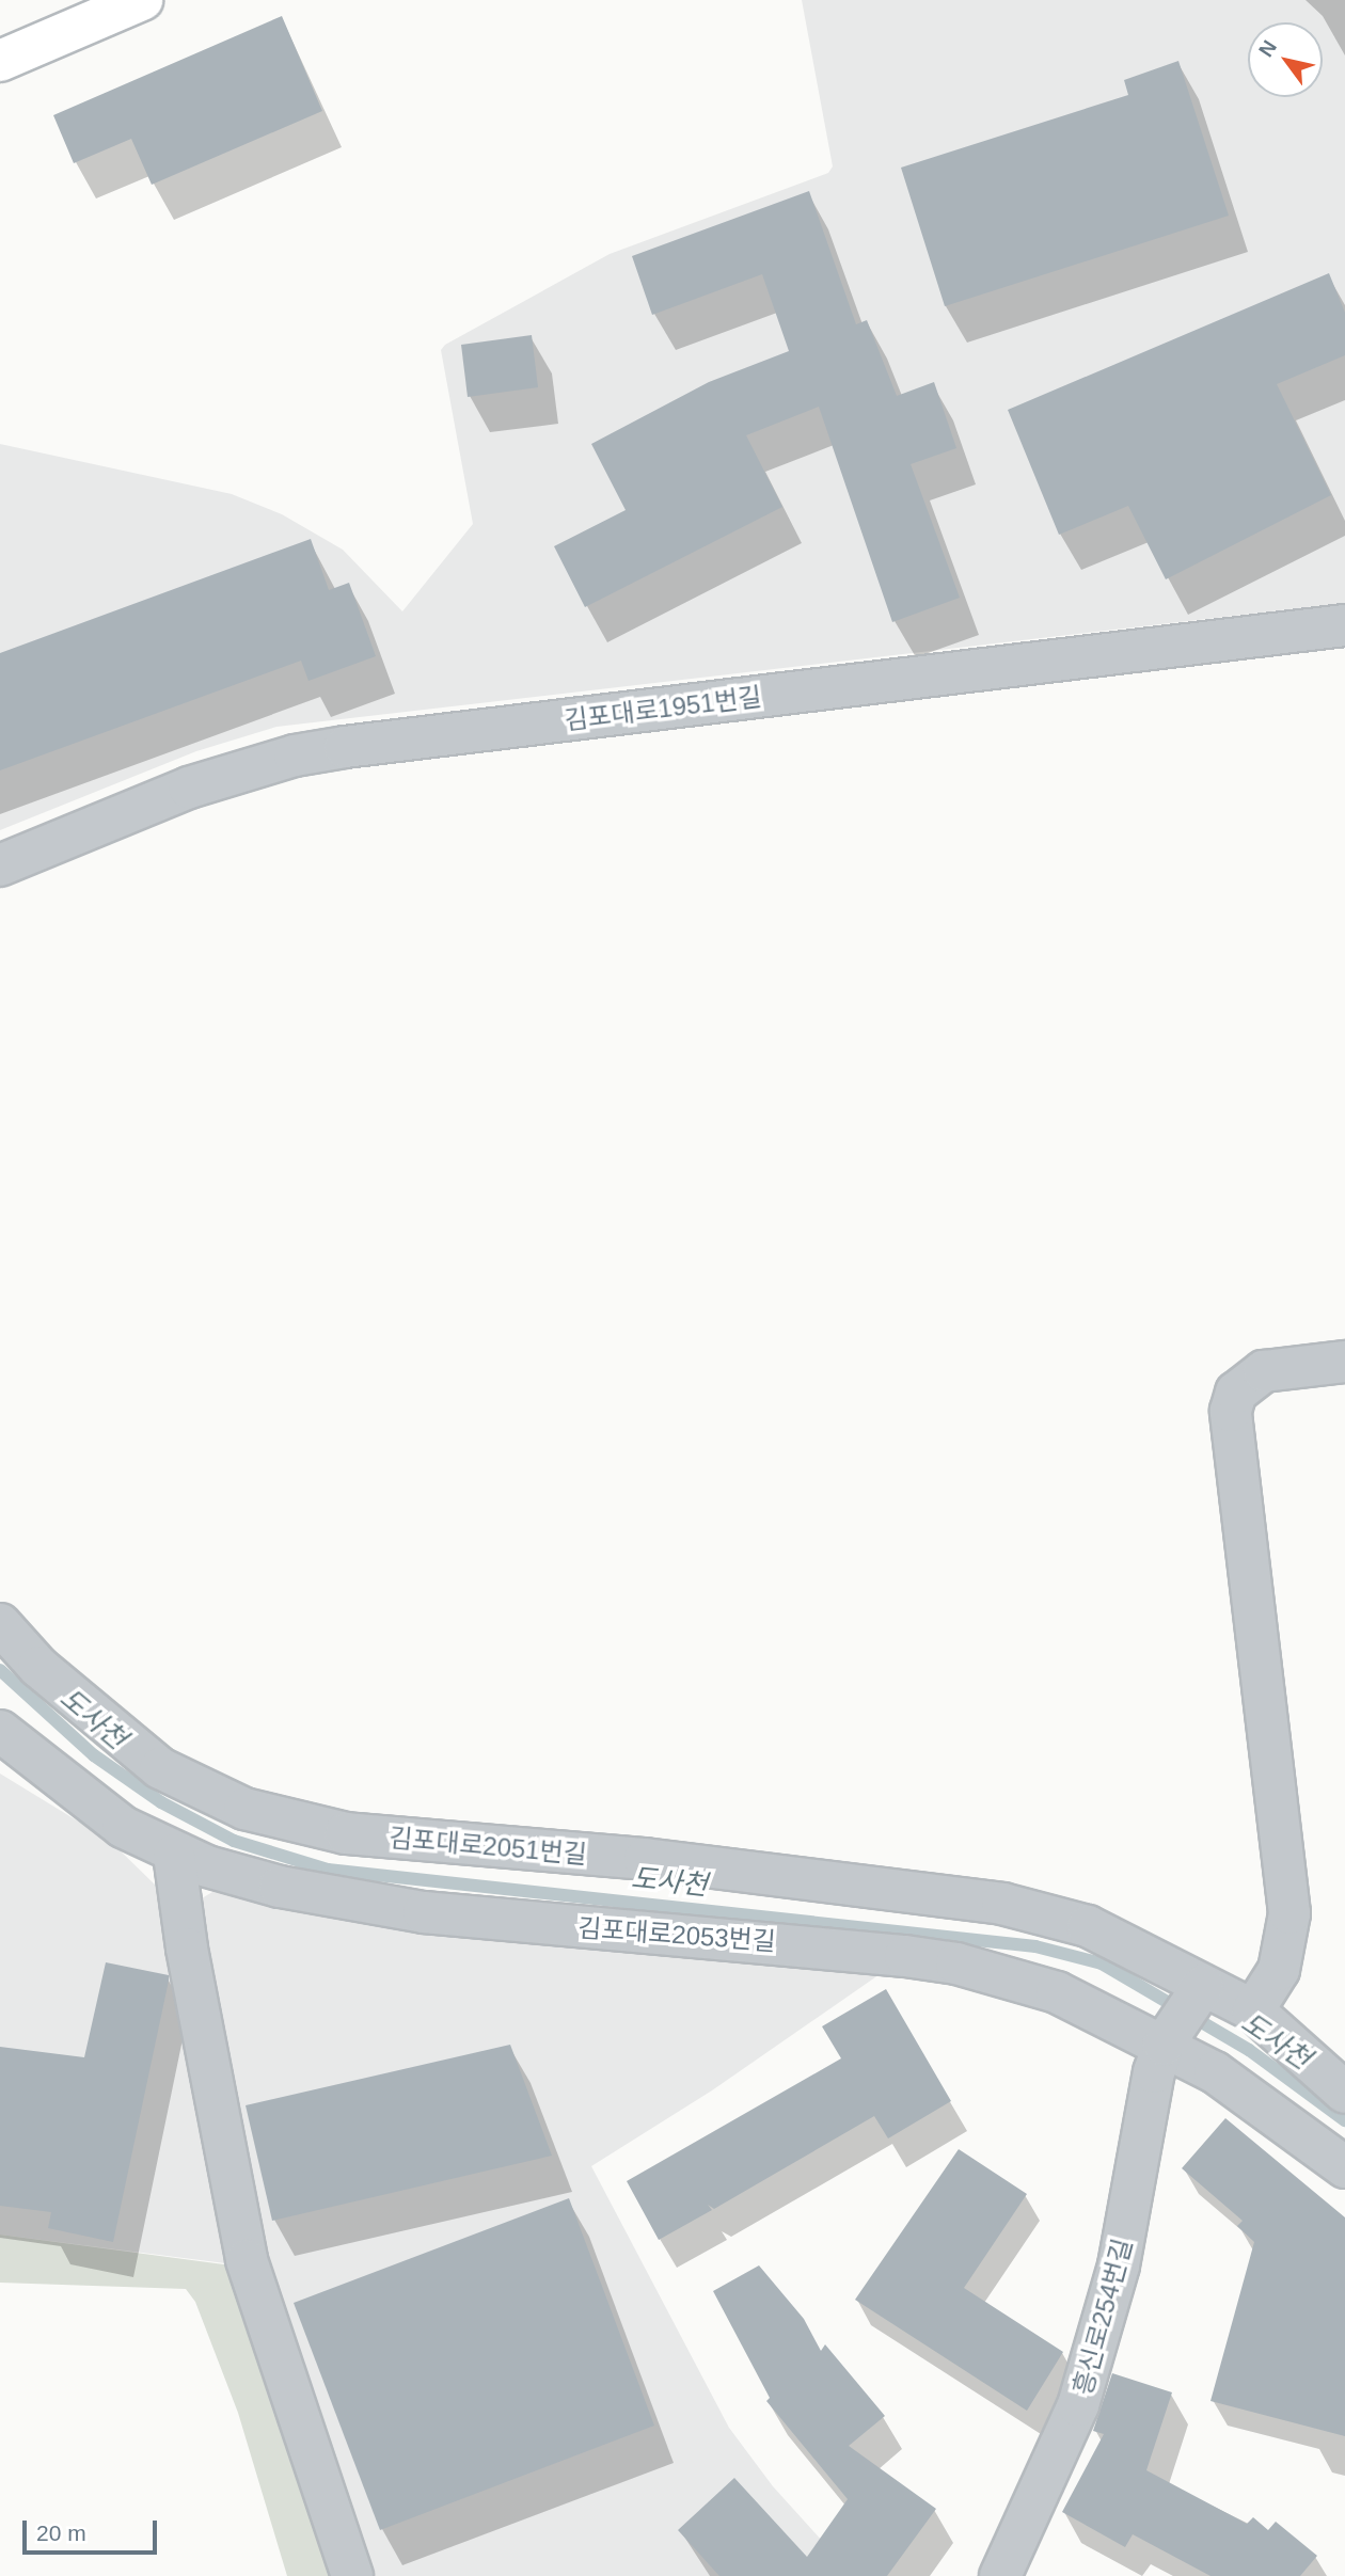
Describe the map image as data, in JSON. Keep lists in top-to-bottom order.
{
  "streets": {
    "lane": [
      "김포대로1951번길",
      "김포대로2051번길",
      "김포대로2053번길",
      "흥신로254번길"
    ]
  },
  "crossings": [
    ["김포대로2051번길", "흥신로254번길"],
    ["김포대로2053번길", "흥신로254번길"]
  ],
  "water": ["도사천"],
  "scale_bar": "20 m",
  "north": "top left"
}
